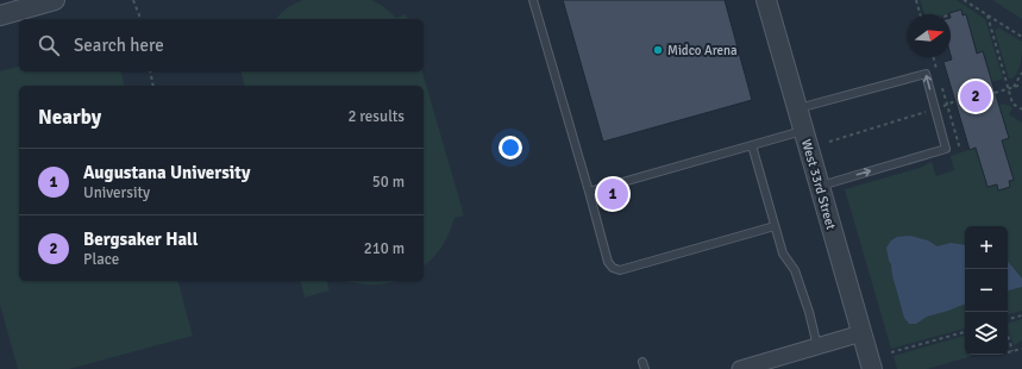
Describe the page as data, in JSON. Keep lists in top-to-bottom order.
{
  "streets": {
    "street": ["West 33rd Street"]
  },
  "places": ["Midco Arena"],
  "north": "right",
  "page": {
    "search": "Search here",
    "pins": ["2", "1"],
    "heading": ["Nearby", "2 results"],
    "list": [
      {
        "mark": "1",
        "name": "Augustana University",
        "note": "University",
        "value": "50 m"
      },
      {
        "mark": "2",
        "name": "Bergsaker Hall",
        "note": "Place",
        "value": "210 m"
      }
    ],
    "map_buttons": ["+", "−"]
  }
}
